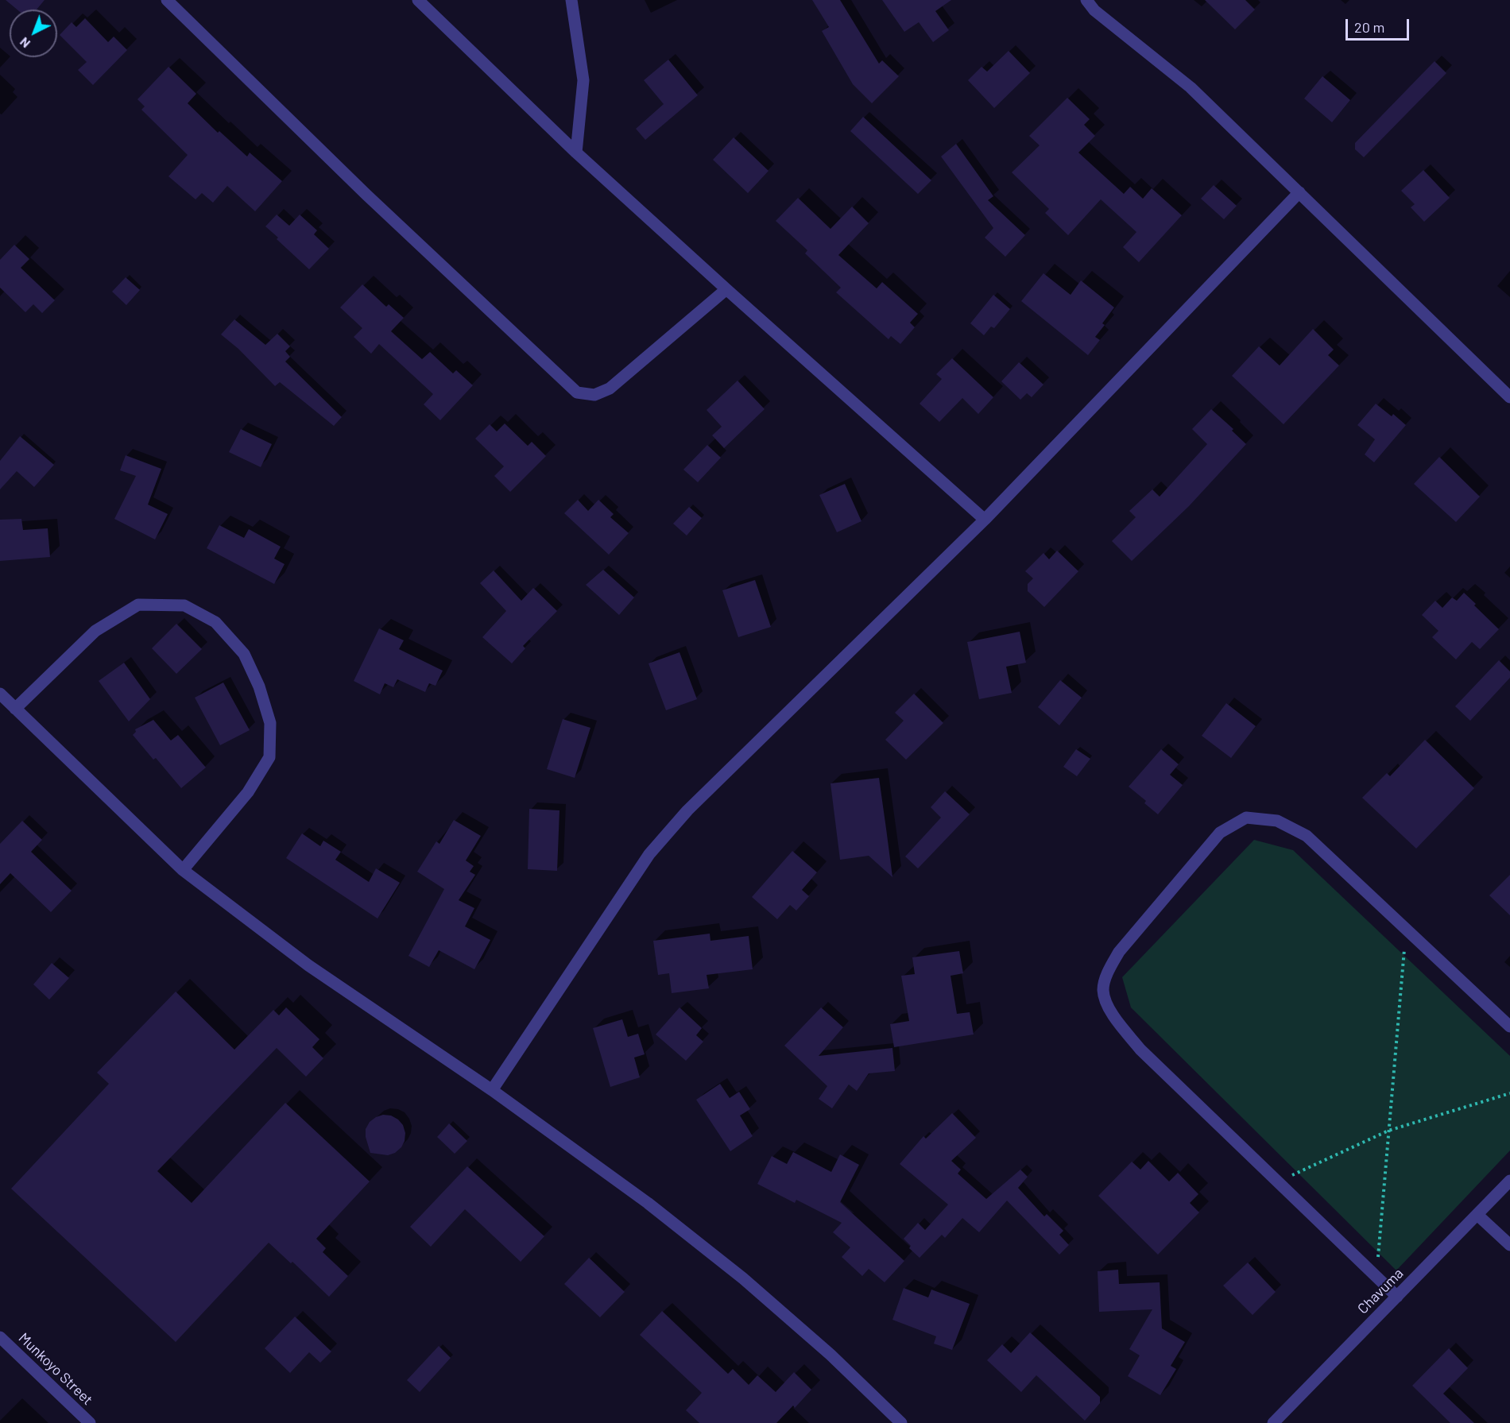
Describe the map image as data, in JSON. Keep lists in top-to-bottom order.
{
  "streets": {
    "street": ["Chavuma", "Munkoyo Street"]
  },
  "scale_bar": "20 m",
  "north": "bottom left"
}
